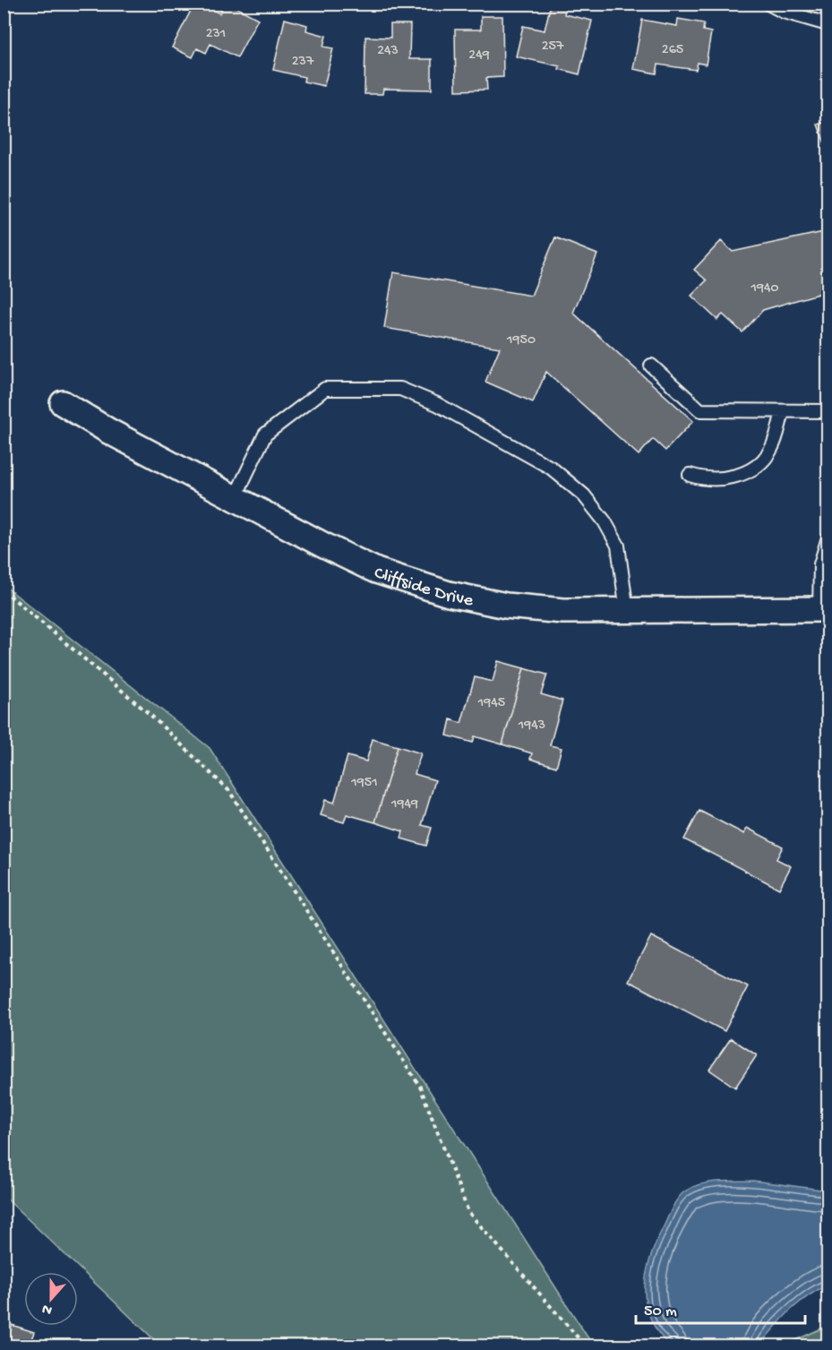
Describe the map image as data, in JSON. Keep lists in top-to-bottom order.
{
  "streets": {
    "street": ["Cliffside Drive"]
  },
  "house_numbers": [
    "231",
    "257",
    "265",
    "243",
    "249",
    "237",
    "1940",
    "1950",
    "1945",
    "1943",
    "1951",
    "1949"
  ],
  "scale_bar": "50 m",
  "north": "bottom"
}
